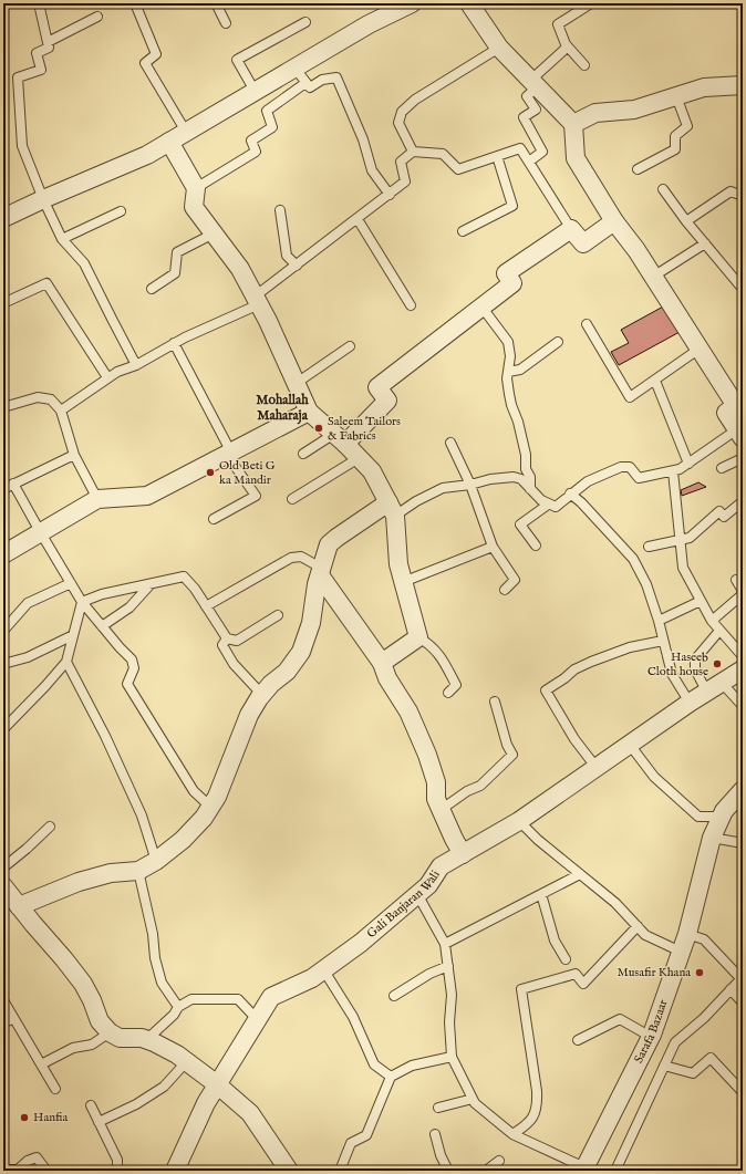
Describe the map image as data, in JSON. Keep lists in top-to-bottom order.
{
  "streets": {
    "street": ["Gali Banjaran Wali", "Sarafa Bazaar"]
  },
  "districts": ["Mohallah Maharaja"],
  "places": [
    "Saleem Tailors & Fabrics",
    "Old Beti G ka Mandir",
    "Haseeb Cloth house",
    "Musafir Khana",
    "Hanfia"
  ]
}
